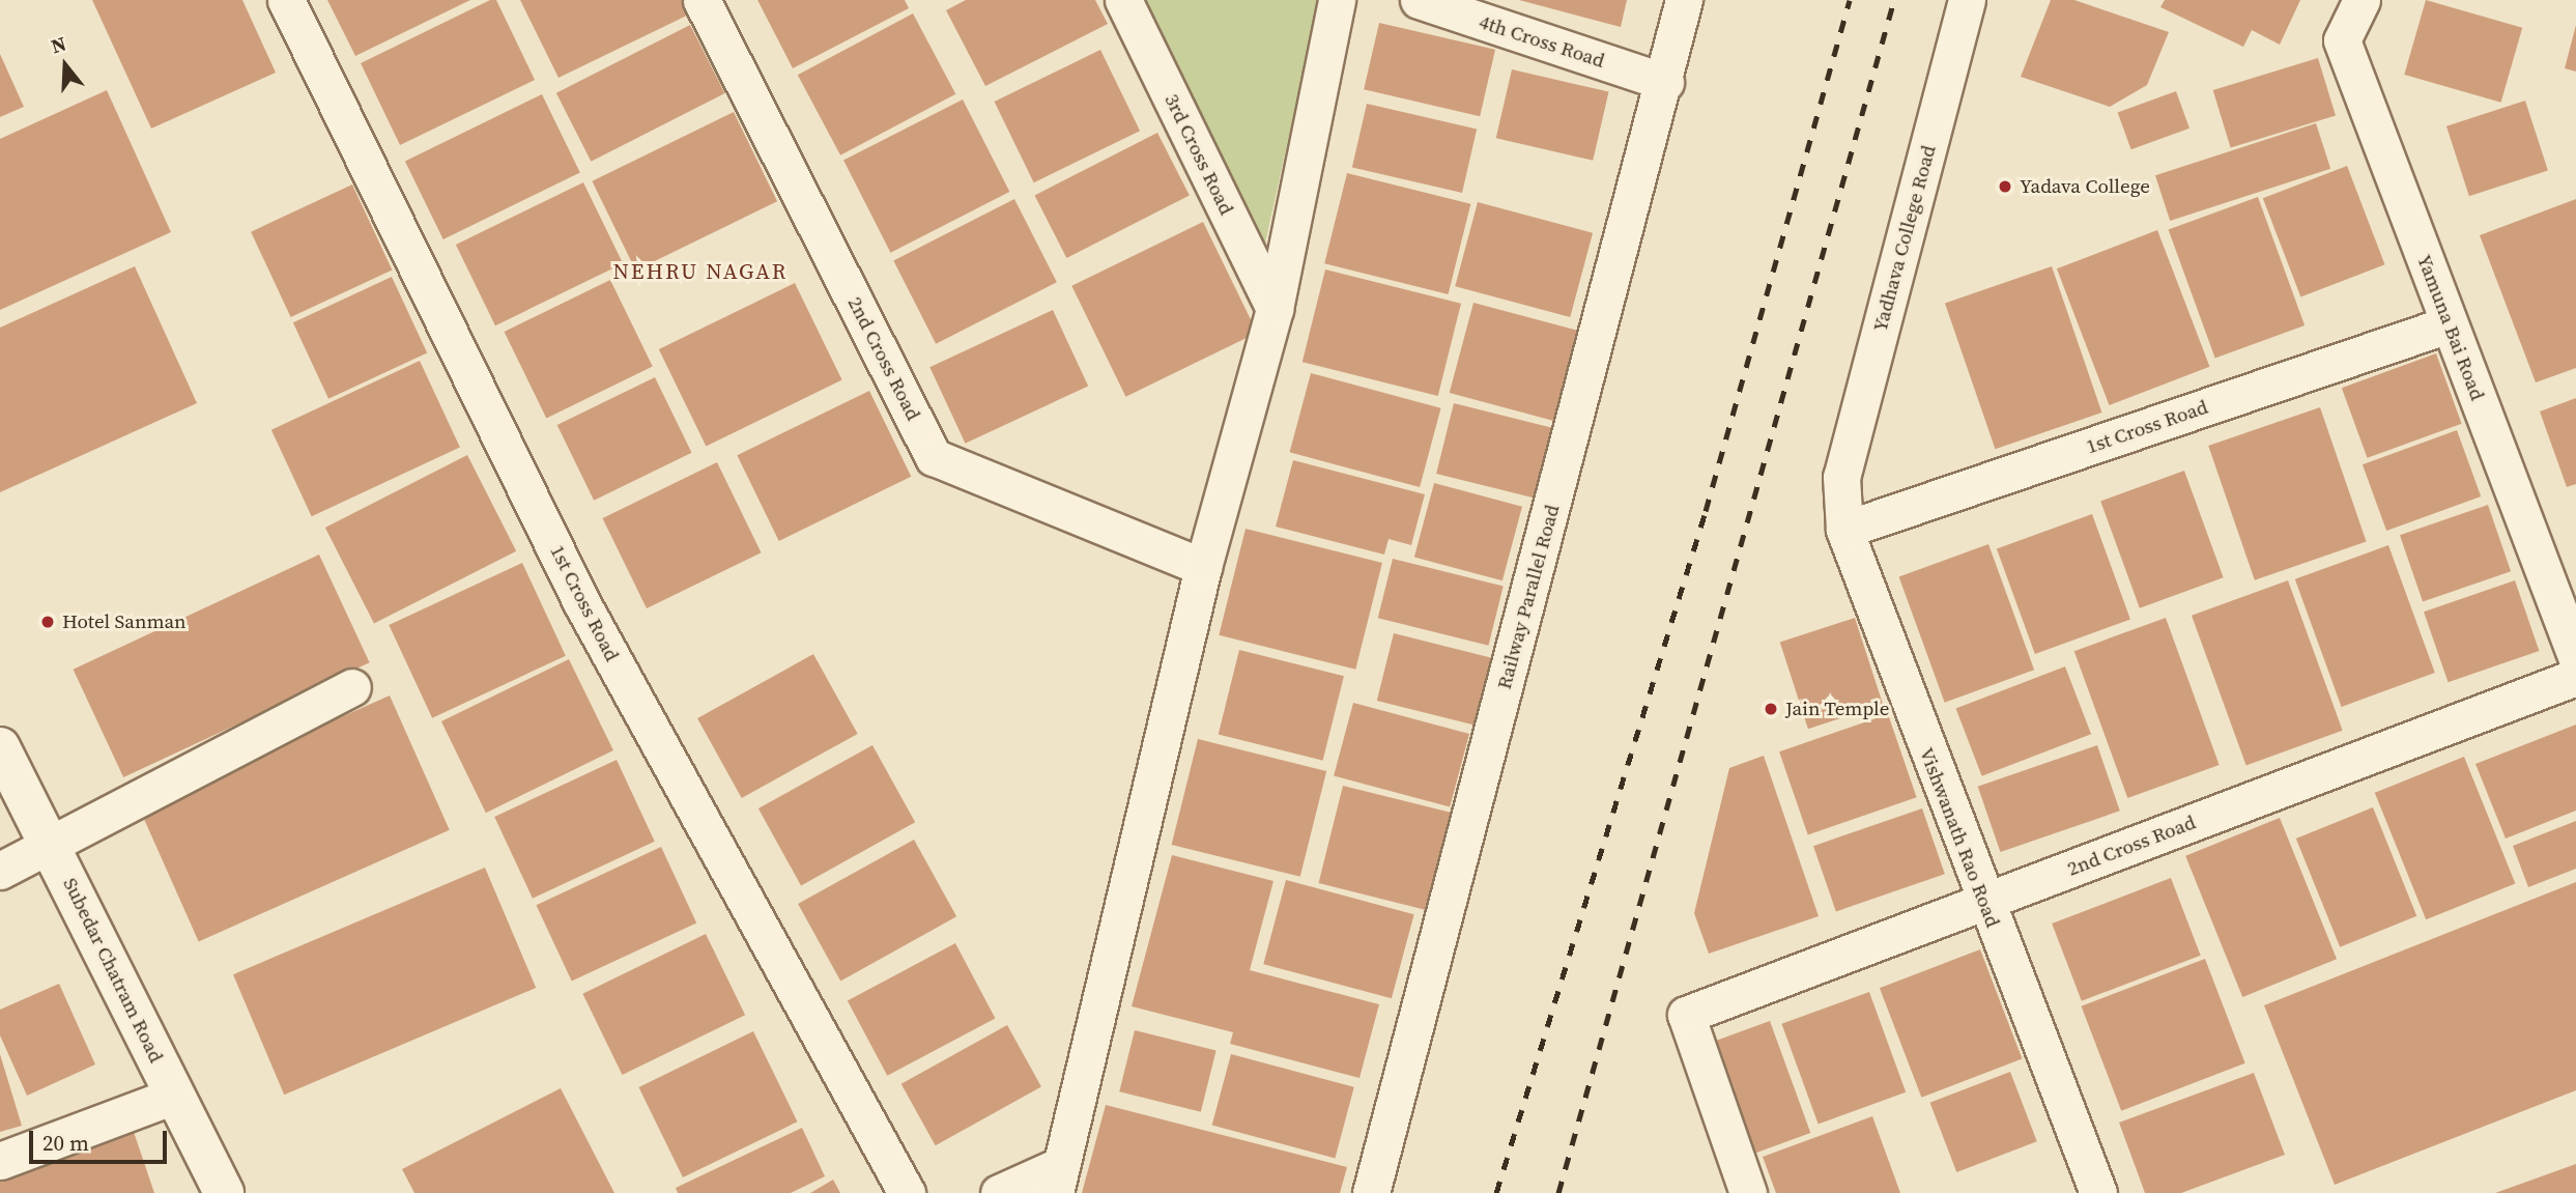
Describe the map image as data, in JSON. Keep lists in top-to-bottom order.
{
  "streets": {
    "main road": ["Subedar Chatram Road"],
    "street": [
      "4th Cross Road",
      "3rd Cross Road",
      "Yadhava College Road",
      "Yamuna Bai Road",
      "2nd Cross Road",
      "1st Cross Road",
      "Railway Parallel Road",
      "Vishwanath Rao Road"
    ]
  },
  "crossings": [
    ["4th Cross Road", "Railway Parallel Road"],
    ["Yadhava College Road", "Vishwanath Rao Road"],
    ["Yamuna Bai Road", "1st Cross Road"],
    ["2nd Cross Road", "Vishwanath Rao Road"],
    ["1st Cross Road", "Vishwanath Rao Road"]
  ],
  "districts": ["NEHRU NAGAR"],
  "places": ["Yadava College", "Hotel Sanman", "Jain Temple"],
  "scale_bar": "20 m",
  "north": "top"
}
